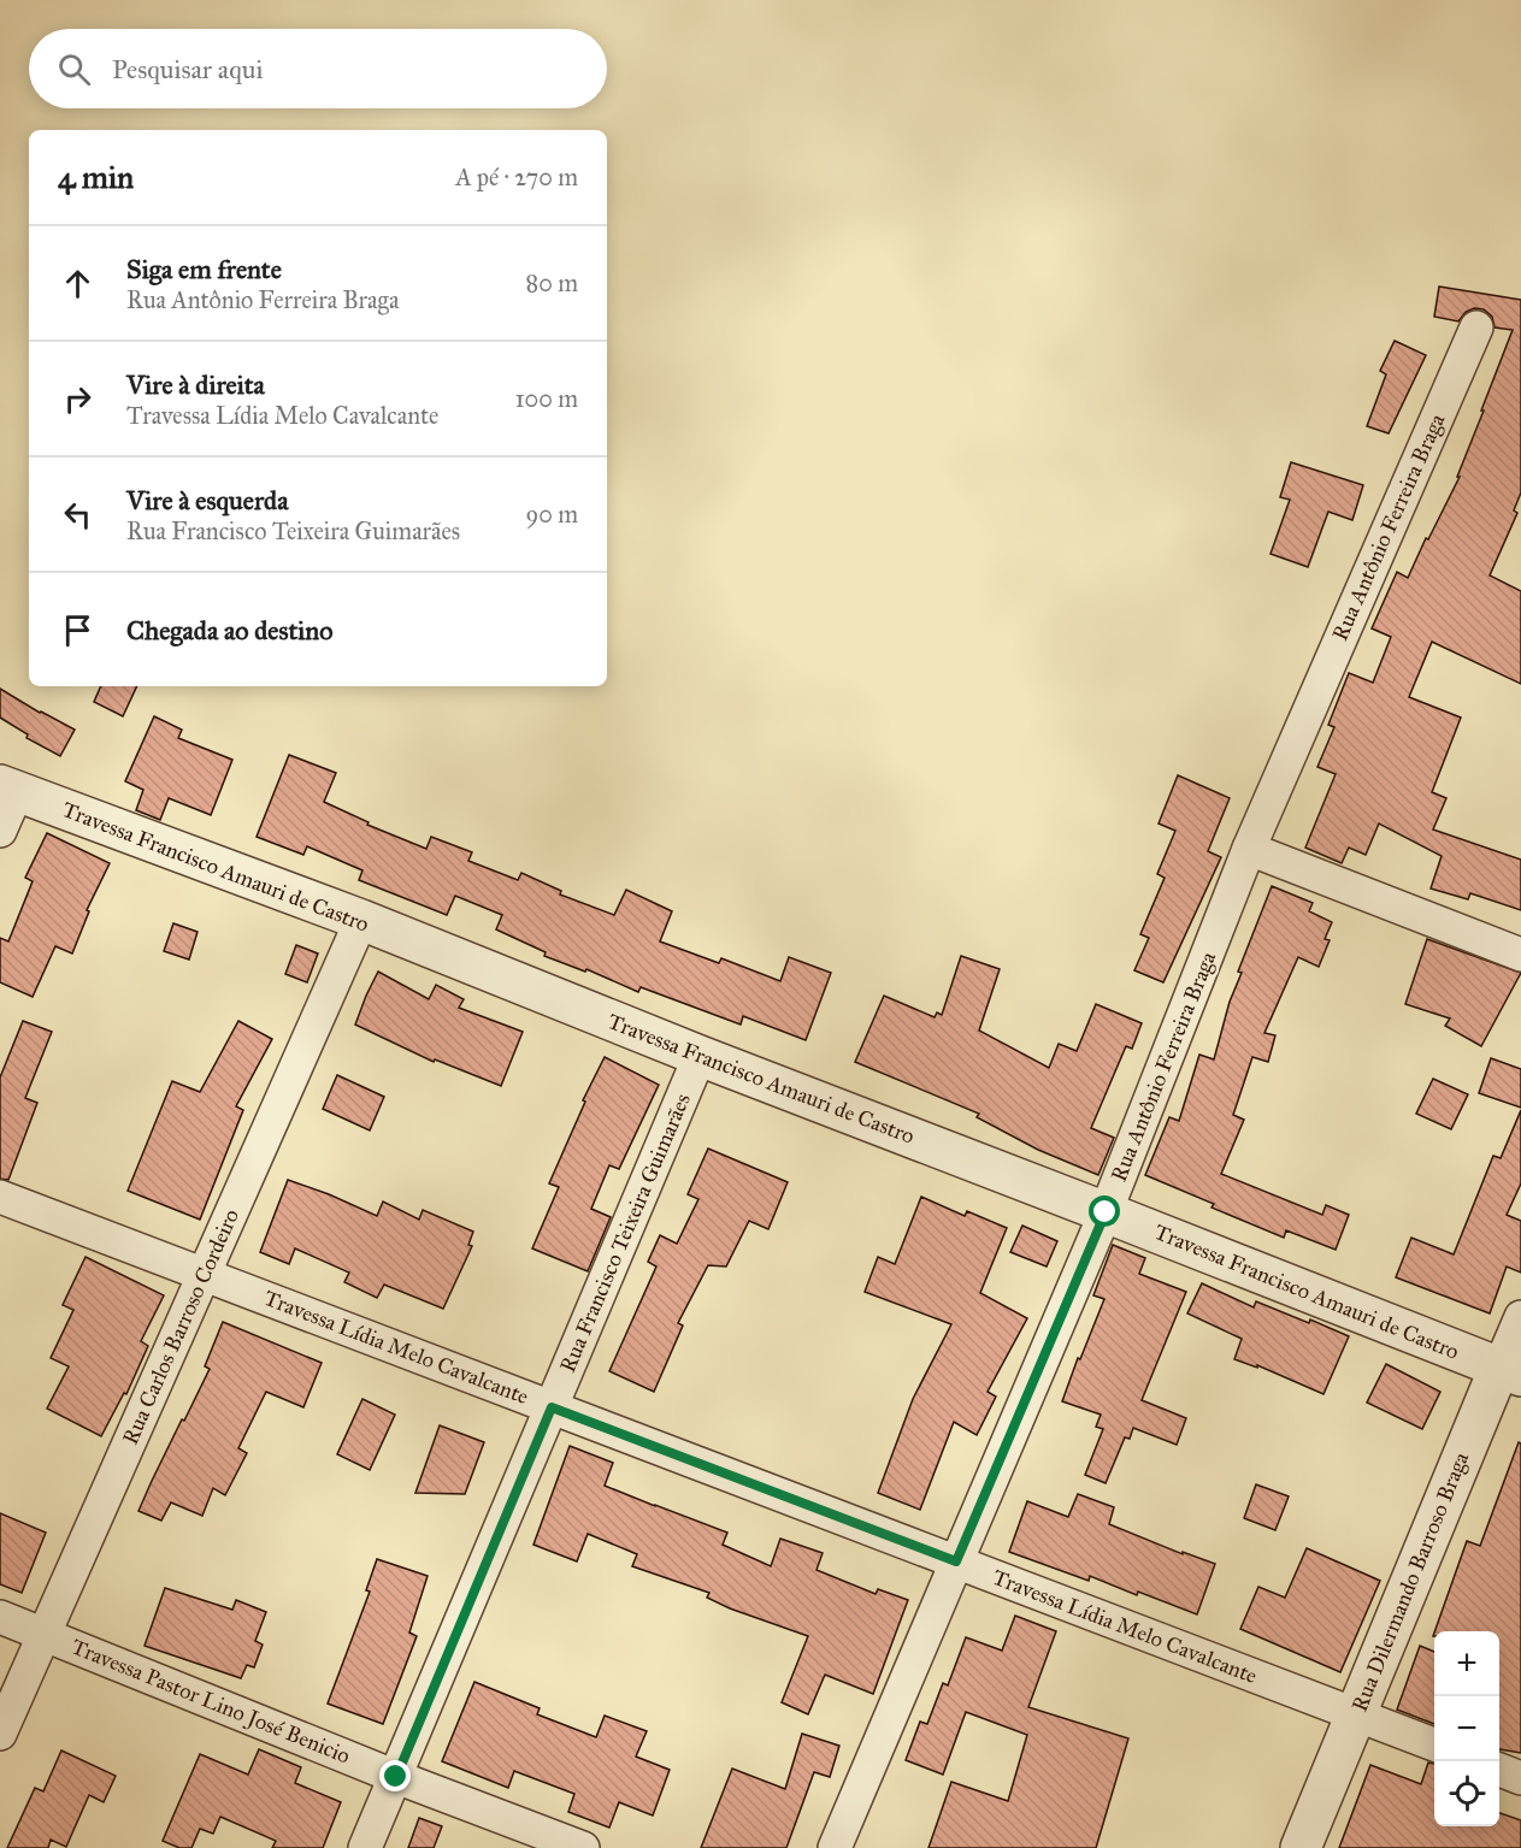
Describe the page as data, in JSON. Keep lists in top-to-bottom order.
{
  "streets": {
    "street": [
      "Rua Antônio Ferreira Braga",
      "Travessa Francisco Amauri de Castro",
      "Rua Francisco Teixeira Guimarães",
      "Rua Carlos Barroso Cordeiro",
      "Travessa Lídia Melo Cavalcante",
      "Rua Dilermando Barroso Braga",
      "Travessa Pastor Lino José Benicio"
    ]
  },
  "crossings": [
    ["Rua Antônio Ferreira Braga", "Travessa Francisco Amauri de Castro"],
    ["Rua Antônio Ferreira Braga", "Travessa Lídia Melo Cavalcante"],
    ["Travessa Francisco Amauri de Castro", "Rua Francisco Teixeira Guimarães"],
    ["Travessa Francisco Amauri de Castro", "Rua Carlos Barroso Cordeiro"],
    ["Travessa Francisco Amauri de Castro", "Rua Dilermando Barroso Braga"],
    ["Rua Francisco Teixeira Guimarães", "Travessa Lídia Melo Cavalcante"],
    ["Rua Francisco Teixeira Guimarães", "Travessa Pastor Lino José Benicio"],
    ["Rua Carlos Barroso Cordeiro", "Travessa Lídia Melo Cavalcante"],
    ["Rua Carlos Barroso Cordeiro", "Travessa Pastor Lino José Benicio"],
    ["Travessa Lídia Melo Cavalcante", "Rua Dilermando Barroso Braga"]
  ],
  "page": {
    "search": "Pesquisar aqui",
    "heading": ["4 min", "A pé · 270 m"],
    "list": [
      ["Siga em frente", "Rua Antônio Ferreira Braga", "80 m"],
      ["Vire à direita", "Travessa Lídia Melo Cavalcante", "100 m"],
      ["Vire à esquerda", "Rua Francisco Teixeira Guimarães", "90 m"],
      "Chegada ao destino"
    ],
    "map_buttons": ["+", "−"]
  }
}
